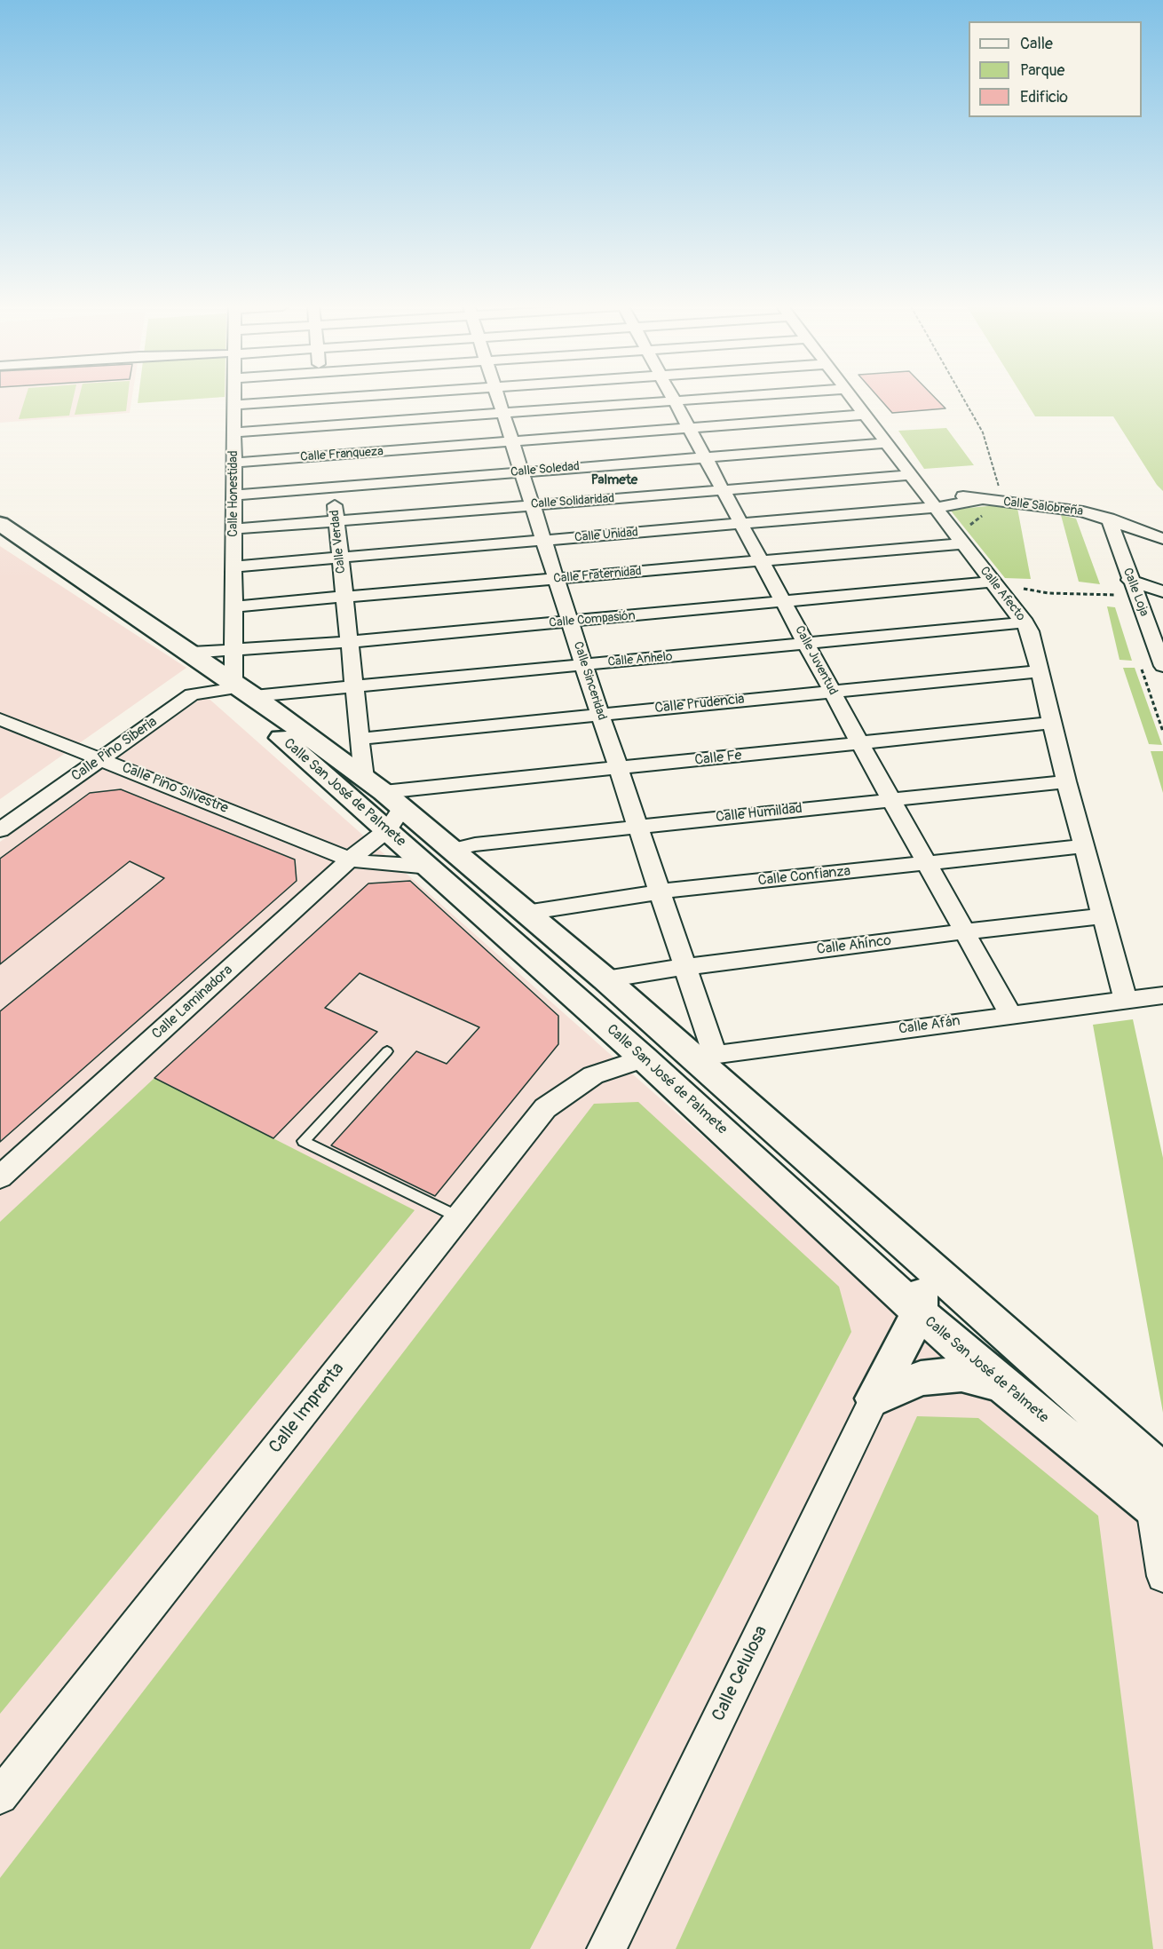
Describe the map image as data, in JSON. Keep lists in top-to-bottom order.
{
  "streets": {
    "street": [
      "Calle Franqueza",
      "Calle Soledad",
      "Calle Honestidad",
      "Calle Solidaridad",
      "Calle Salobreña",
      "Calle Unidad",
      "Calle Verdad",
      "Calle Fraternidad",
      "Calle Loja",
      "Calle Afecto",
      "Calle Compasión",
      "Calle Anhelo",
      "Calle Juventud",
      "Calle Sinceridad",
      "Calle Prudencia",
      "Calle Pino Siberia",
      "Calle Fe",
      "Calle Pino Silvestre",
      "Calle San José de Palmete",
      "Calle Humildad",
      "Calle Confianza",
      "Calle Ahínco",
      "Calle Laminadora",
      "Calle Afán",
      "Calle Imprenta",
      "Calle Celulosa"
    ]
  },
  "crossings": [
    ["Calle Franqueza", "Calle Soledad"],
    ["Calle Franqueza", "Calle Honestidad"],
    ["Calle Franqueza", "Calle Verdad"],
    ["Calle Franqueza", "Calle Afecto"],
    ["Calle Franqueza", "Calle Juventud"],
    ["Calle Franqueza", "Calle Sinceridad"],
    ["Calle Soledad", "Calle Honestidad"],
    ["Calle Soledad", "Calle Verdad"],
    ["Calle Soledad", "Calle Afecto"],
    ["Calle Soledad", "Calle Juventud"],
    ["Calle Soledad", "Calle Sinceridad"],
    ["Calle Honestidad", "Calle Solidaridad"],
    ["Calle Honestidad", "Calle Unidad"],
    ["Calle Honestidad", "Calle Fraternidad"],
    ["Calle Honestidad", "Calle Compasión"],
    ["Calle Honestidad", "Calle Pino Siberia"],
    ["Calle Honestidad", "Calle San José de Palmete"],
    ["Calle Solidaridad", "Calle Salobreña"],
    ["Calle Solidaridad", "Calle Verdad"],
    ["Calle Solidaridad", "Calle Afecto"],
    ["Calle Solidaridad", "Calle Juventud"],
    ["Calle Solidaridad", "Calle Sinceridad"],
    ["Calle Salobreña", "Calle Unidad"],
    ["Calle Salobreña", "Calle Loja"],
    ["Calle Salobreña", "Calle Afecto"],
    ["Calle Unidad", "Calle Verdad"],
    ["Calle Unidad", "Calle Afecto"],
    ["Calle Unidad", "Calle Juventud"],
    ["Calle Unidad", "Calle Sinceridad"],
    ["Calle Verdad", "Calle Fraternidad"],
    ["Calle Verdad", "Calle Compasión"],
    ["Calle Verdad", "Calle Anhelo"],
    ["Calle Verdad", "Calle Prudencia"],
    ["Calle Verdad", "Calle San José de Palmete"],
    ["Calle Fraternidad", "Calle Afecto"],
    ["Calle Fraternidad", "Calle Juventud"],
    ["Calle Fraternidad", "Calle Sinceridad"],
    ["Calle Afecto", "Calle Compasión"],
    ["Calle Afecto", "Calle Anhelo"],
    ["Calle Afecto", "Calle Prudencia"],
    ["Calle Afecto", "Calle Fe"],
    ["Calle Afecto", "Calle Humildad"],
    ["Calle Afecto", "Calle Confianza"],
    ["Calle Afecto", "Calle Ahínco"],
    ["Calle Afecto", "Calle Afán"],
    ["Calle Compasión", "Calle Juventud"],
    ["Calle Compasión", "Calle Sinceridad"],
    ["Calle Compasión", "Calle San José de Palmete"],
    ["Calle Anhelo", "Calle Juventud"],
    ["Calle Anhelo", "Calle Sinceridad"],
    ["Calle Anhelo", "Calle San José de Palmete"],
    ["Calle Juventud", "Calle Prudencia"],
    ["Calle Juventud", "Calle Fe"],
    ["Calle Juventud", "Calle Humildad"],
    ["Calle Juventud", "Calle Confianza"],
    ["Calle Juventud", "Calle Ahínco"],
    ["Calle Juventud", "Calle Afán"],
    ["Calle Sinceridad", "Calle Prudencia"],
    ["Calle Sinceridad", "Calle Fe"],
    ["Calle Sinceridad", "Calle San José de Palmete"],
    ["Calle Sinceridad", "Calle Humildad"],
    ["Calle Sinceridad", "Calle Confianza"],
    ["Calle Sinceridad", "Calle Ahínco"],
    ["Calle Sinceridad", "Calle Afán"],
    ["Calle Pino Siberia", "Calle Pino Silvestre"],
    ["Calle Pino Siberia", "Calle San José de Palmete"],
    ["Calle Fe", "Calle San José de Palmete"],
    ["Calle Fe", "Calle Laminadora"],
    ["Calle Pino Silvestre", "Calle San José de Palmete"],
    ["Calle Pino Silvestre", "Calle Laminadora"],
    ["Calle San José de Palmete", "Calle Humildad"],
    ["Calle San José de Palmete", "Calle Confianza"],
    ["Calle San José de Palmete", "Calle Ahínco"],
    ["Calle San José de Palmete", "Calle Laminadora"],
    ["Calle San José de Palmete", "Calle Afán"],
    ["Calle San José de Palmete", "Calle Imprenta"]
  ],
  "districts": ["Palmete"],
  "legend": ["Calle", "Parque", "Edificio"]
}
